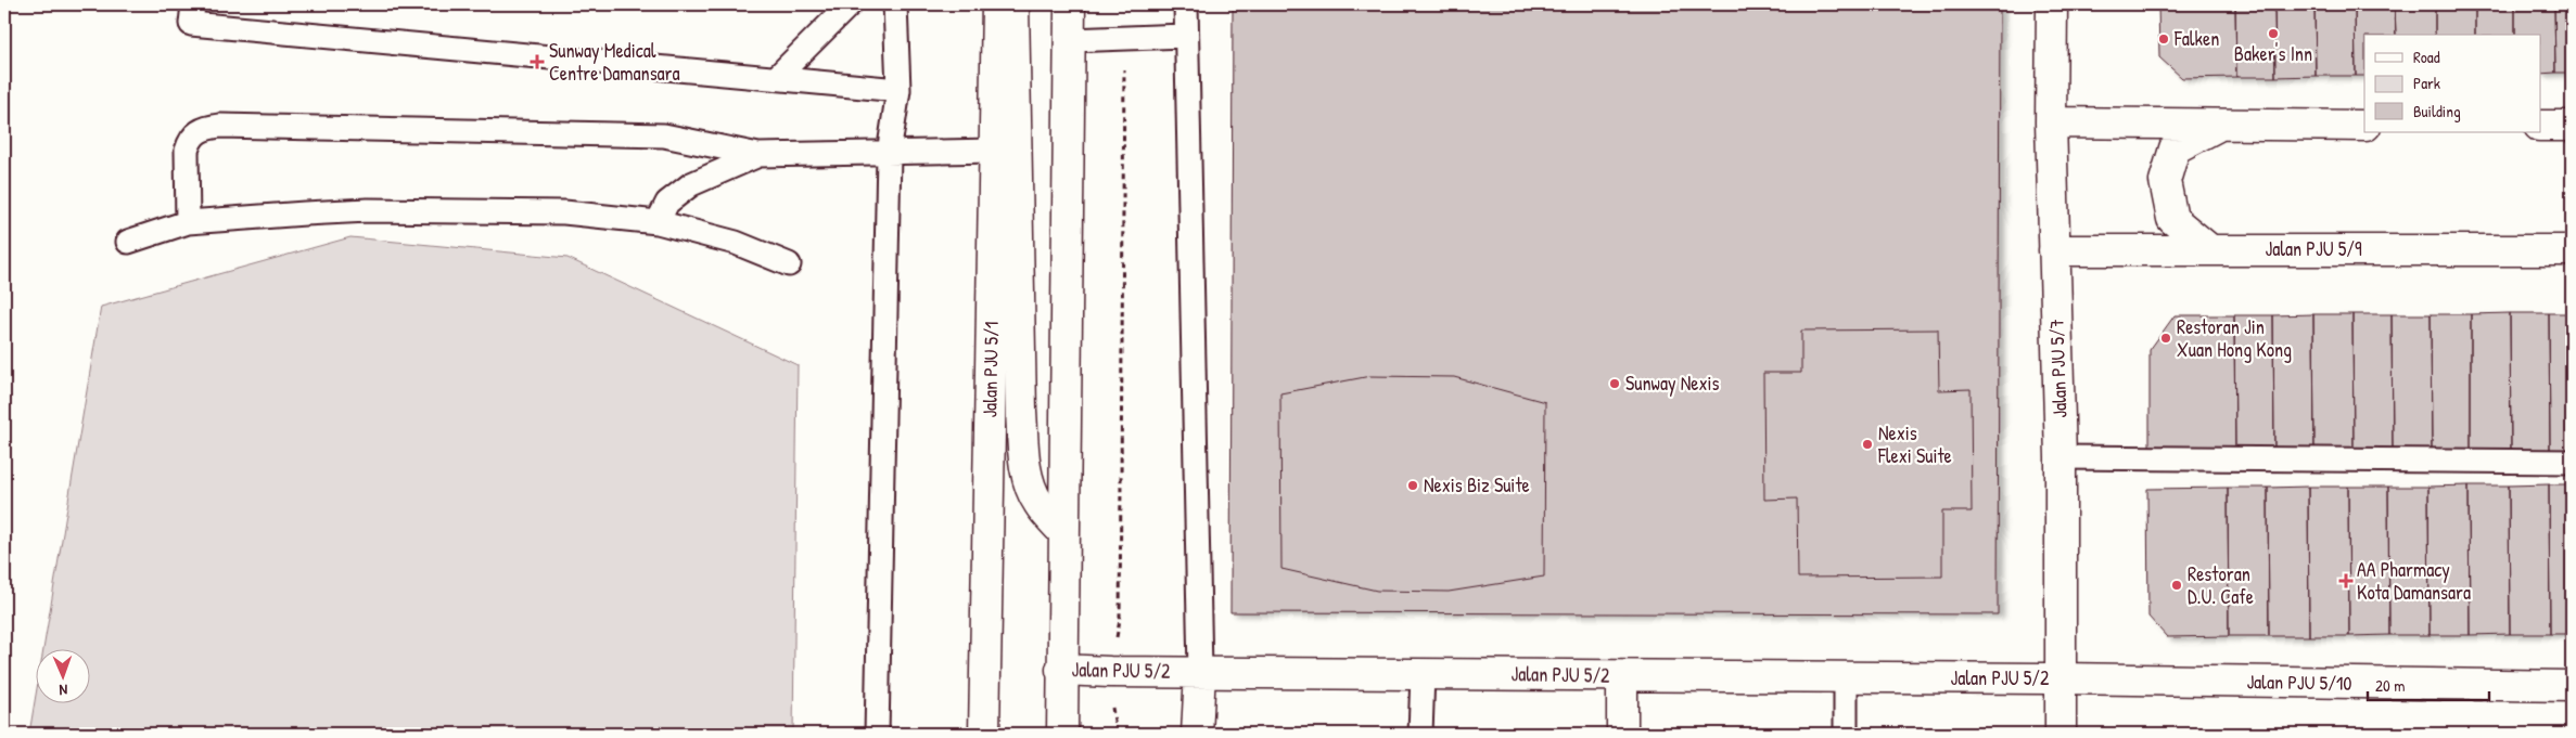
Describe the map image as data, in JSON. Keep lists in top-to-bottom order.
{
  "streets": {
    "street": [
      "Jalan PJU 5/9",
      "Jalan PJU 5/7",
      "Jalan PJU 5/1",
      "Jalan PJU 5/2",
      "Jalan PJU 5/10"
    ]
  },
  "crossings": [
    ["Jalan PJU 5/9", "Jalan PJU 5/7"],
    ["Jalan PJU 5/7", "Jalan PJU 5/2"],
    ["Jalan PJU 5/7", "Jalan PJU 5/10"],
    ["Jalan PJU 5/2", "Jalan PJU 5/10"]
  ],
  "places": {
    "other": [
      "Baker's Inn",
      "Falken",
      "Restoran Jin Xuan Hong Kong",
      "Sunway Nexis",
      "Nexis Flexi Suite",
      "Nexis Biz Suite",
      "Restoran D.U. Cafe"
    ],
    "health": ["Sunway Medical Centre Damansara", "AA Pharmacy Kota Damansara"]
  },
  "legend": ["Road", "Park", "Building"],
  "scale_bar": "20 m",
  "north": "bottom"
}
